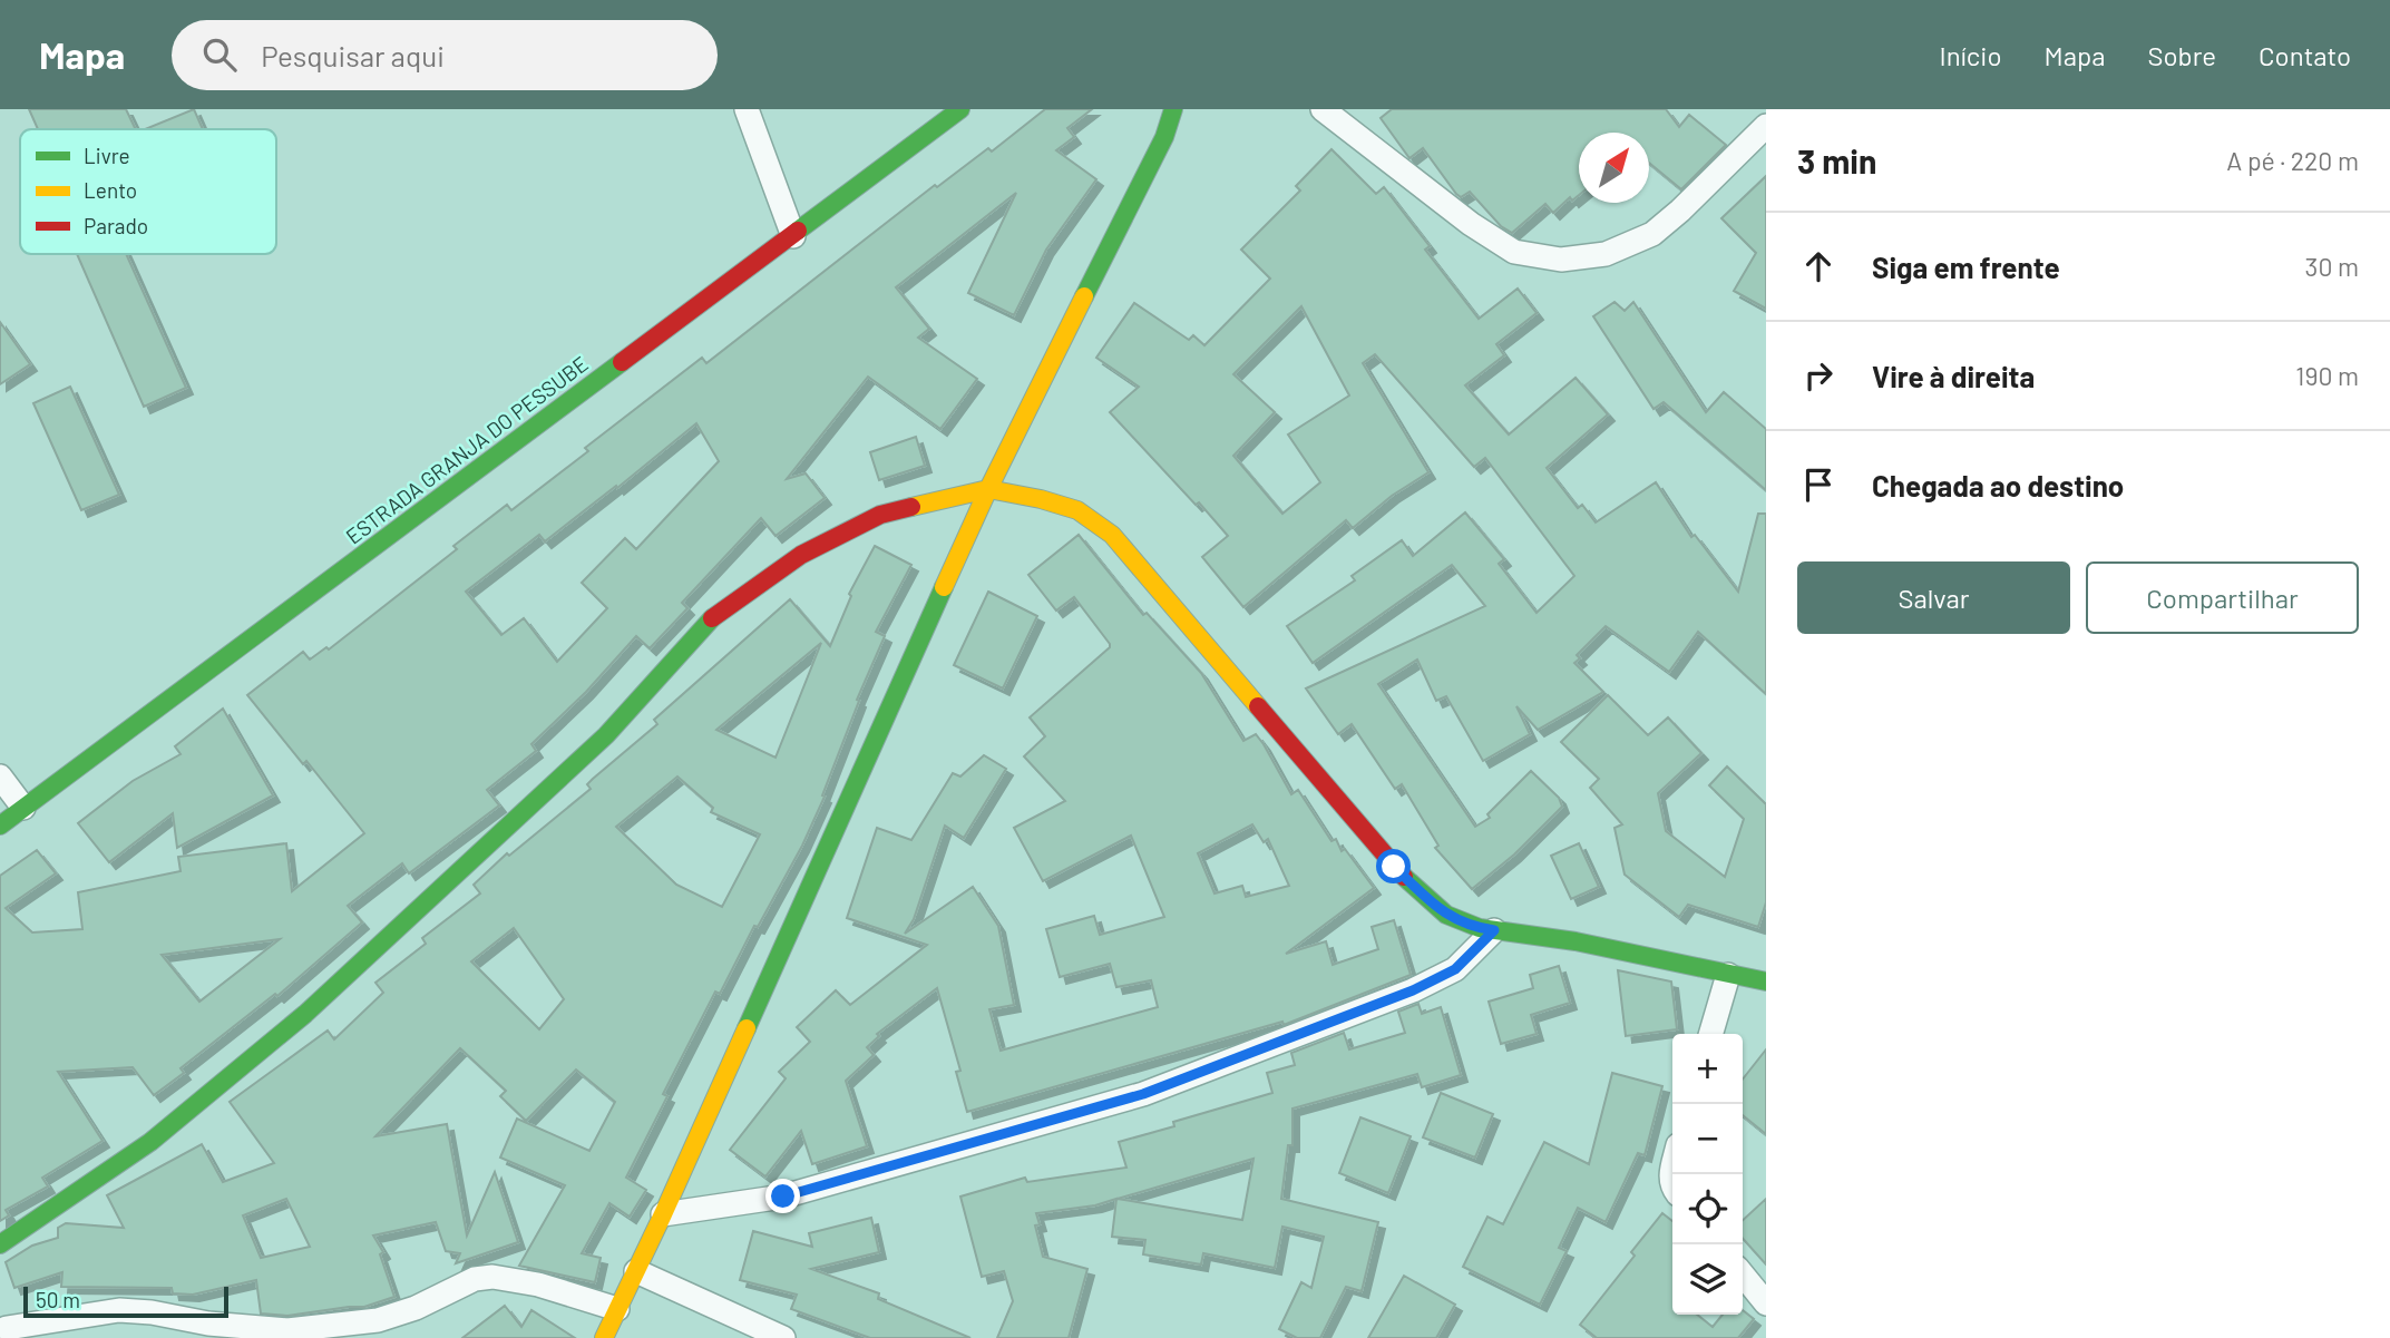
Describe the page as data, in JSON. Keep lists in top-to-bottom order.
{
  "streets": {
    "street": ["ESTRADA GRANJA DO PESSUBE"]
  },
  "legend": ["Livre", "Lento", "Parado"],
  "scale_bar": "50 m",
  "north": "top right",
  "page": {
    "header": "Mapa",
    "search": "Pesquisar aqui",
    "nav": [
      "Início",
      "Mapa",
      "Sobre",
      "Contato"
    ],
    "heading": ["3 min", "A pé · 220 m"],
    "list": [
      ["Siga em frente", "30 m"],
      ["Vire à direita", "190 m"],
      "Chegada ao destino"
    ],
    "buttons": ["Salvar", "Compartilhar"],
    "map_buttons": ["+", "−"],
    "scale": "50 m"
  }
}
